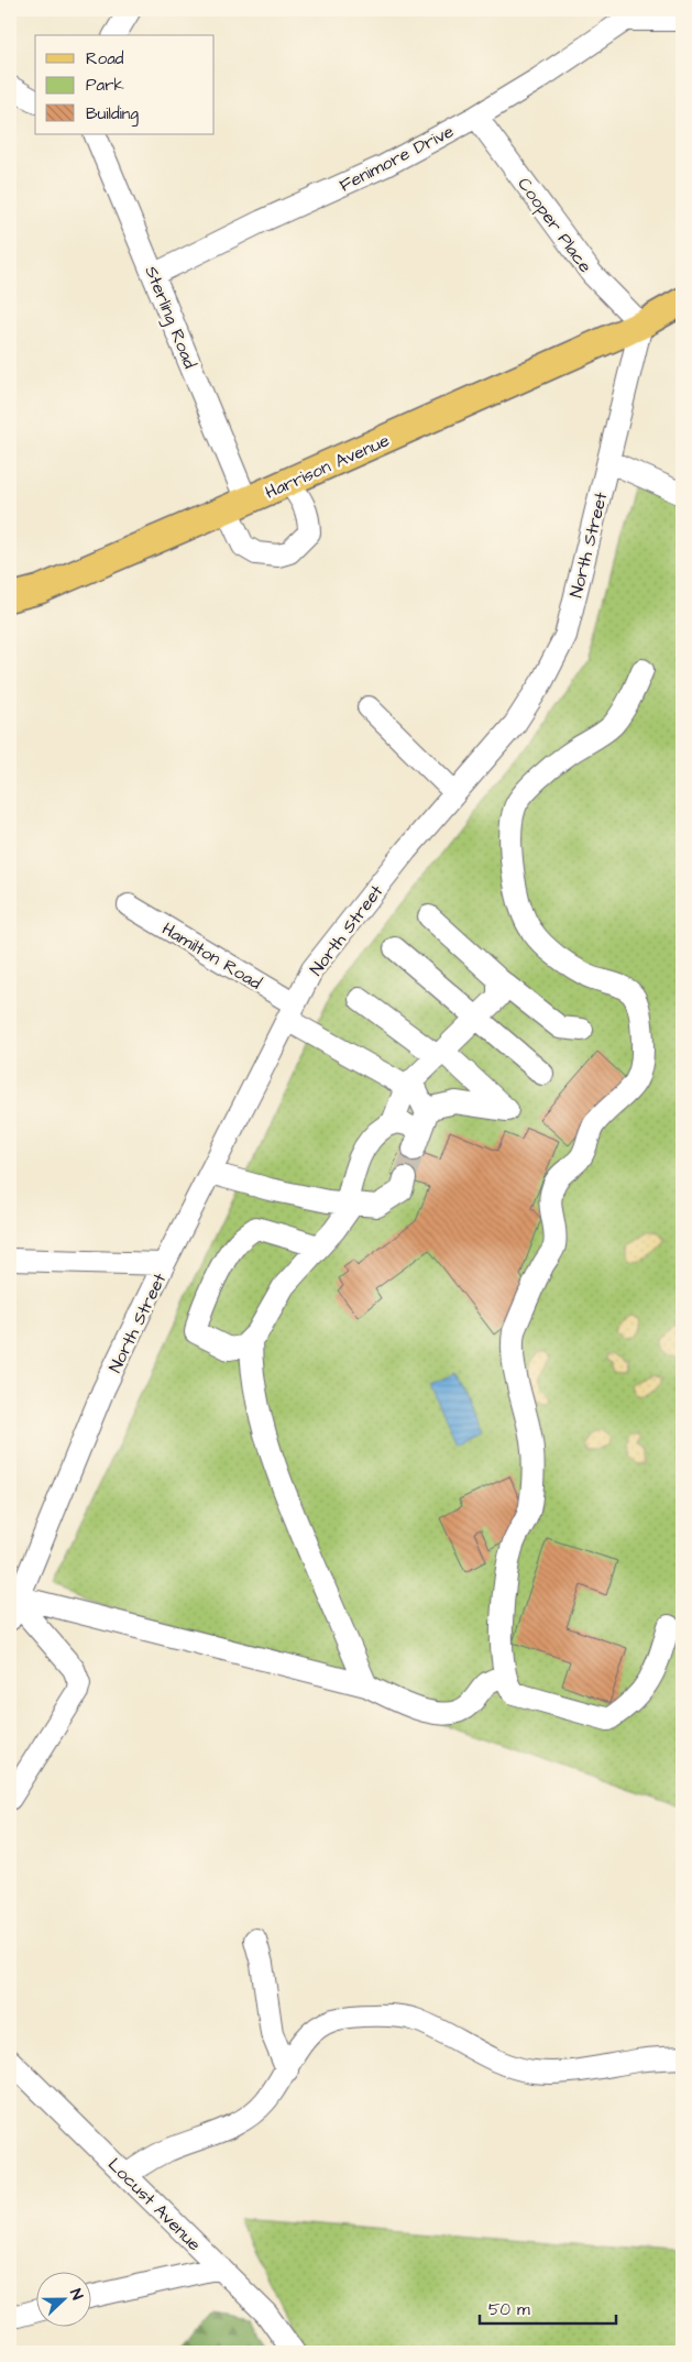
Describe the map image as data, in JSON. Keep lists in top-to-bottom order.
{
  "streets": {
    "main road": ["Harrison Avenue"],
    "street": [
      "Fenimore Drive",
      "Cooper Place",
      "Sterling Road",
      "North Street",
      "Hamilton Road",
      "Locust Avenue"
    ]
  },
  "crossings": [
    ["Fenimore Drive", "Cooper Place"],
    ["Fenimore Drive", "Sterling Road"],
    ["Cooper Place", "Harrison Avenue"],
    ["Cooper Place", "North Street"],
    ["Sterling Road", "Harrison Avenue"],
    ["Harrison Avenue", "North Street"],
    ["North Street", "Hamilton Road"]
  ],
  "legend": ["Road", "Park", "Building"],
  "scale_bar": "50 m",
  "north": "right"
}
